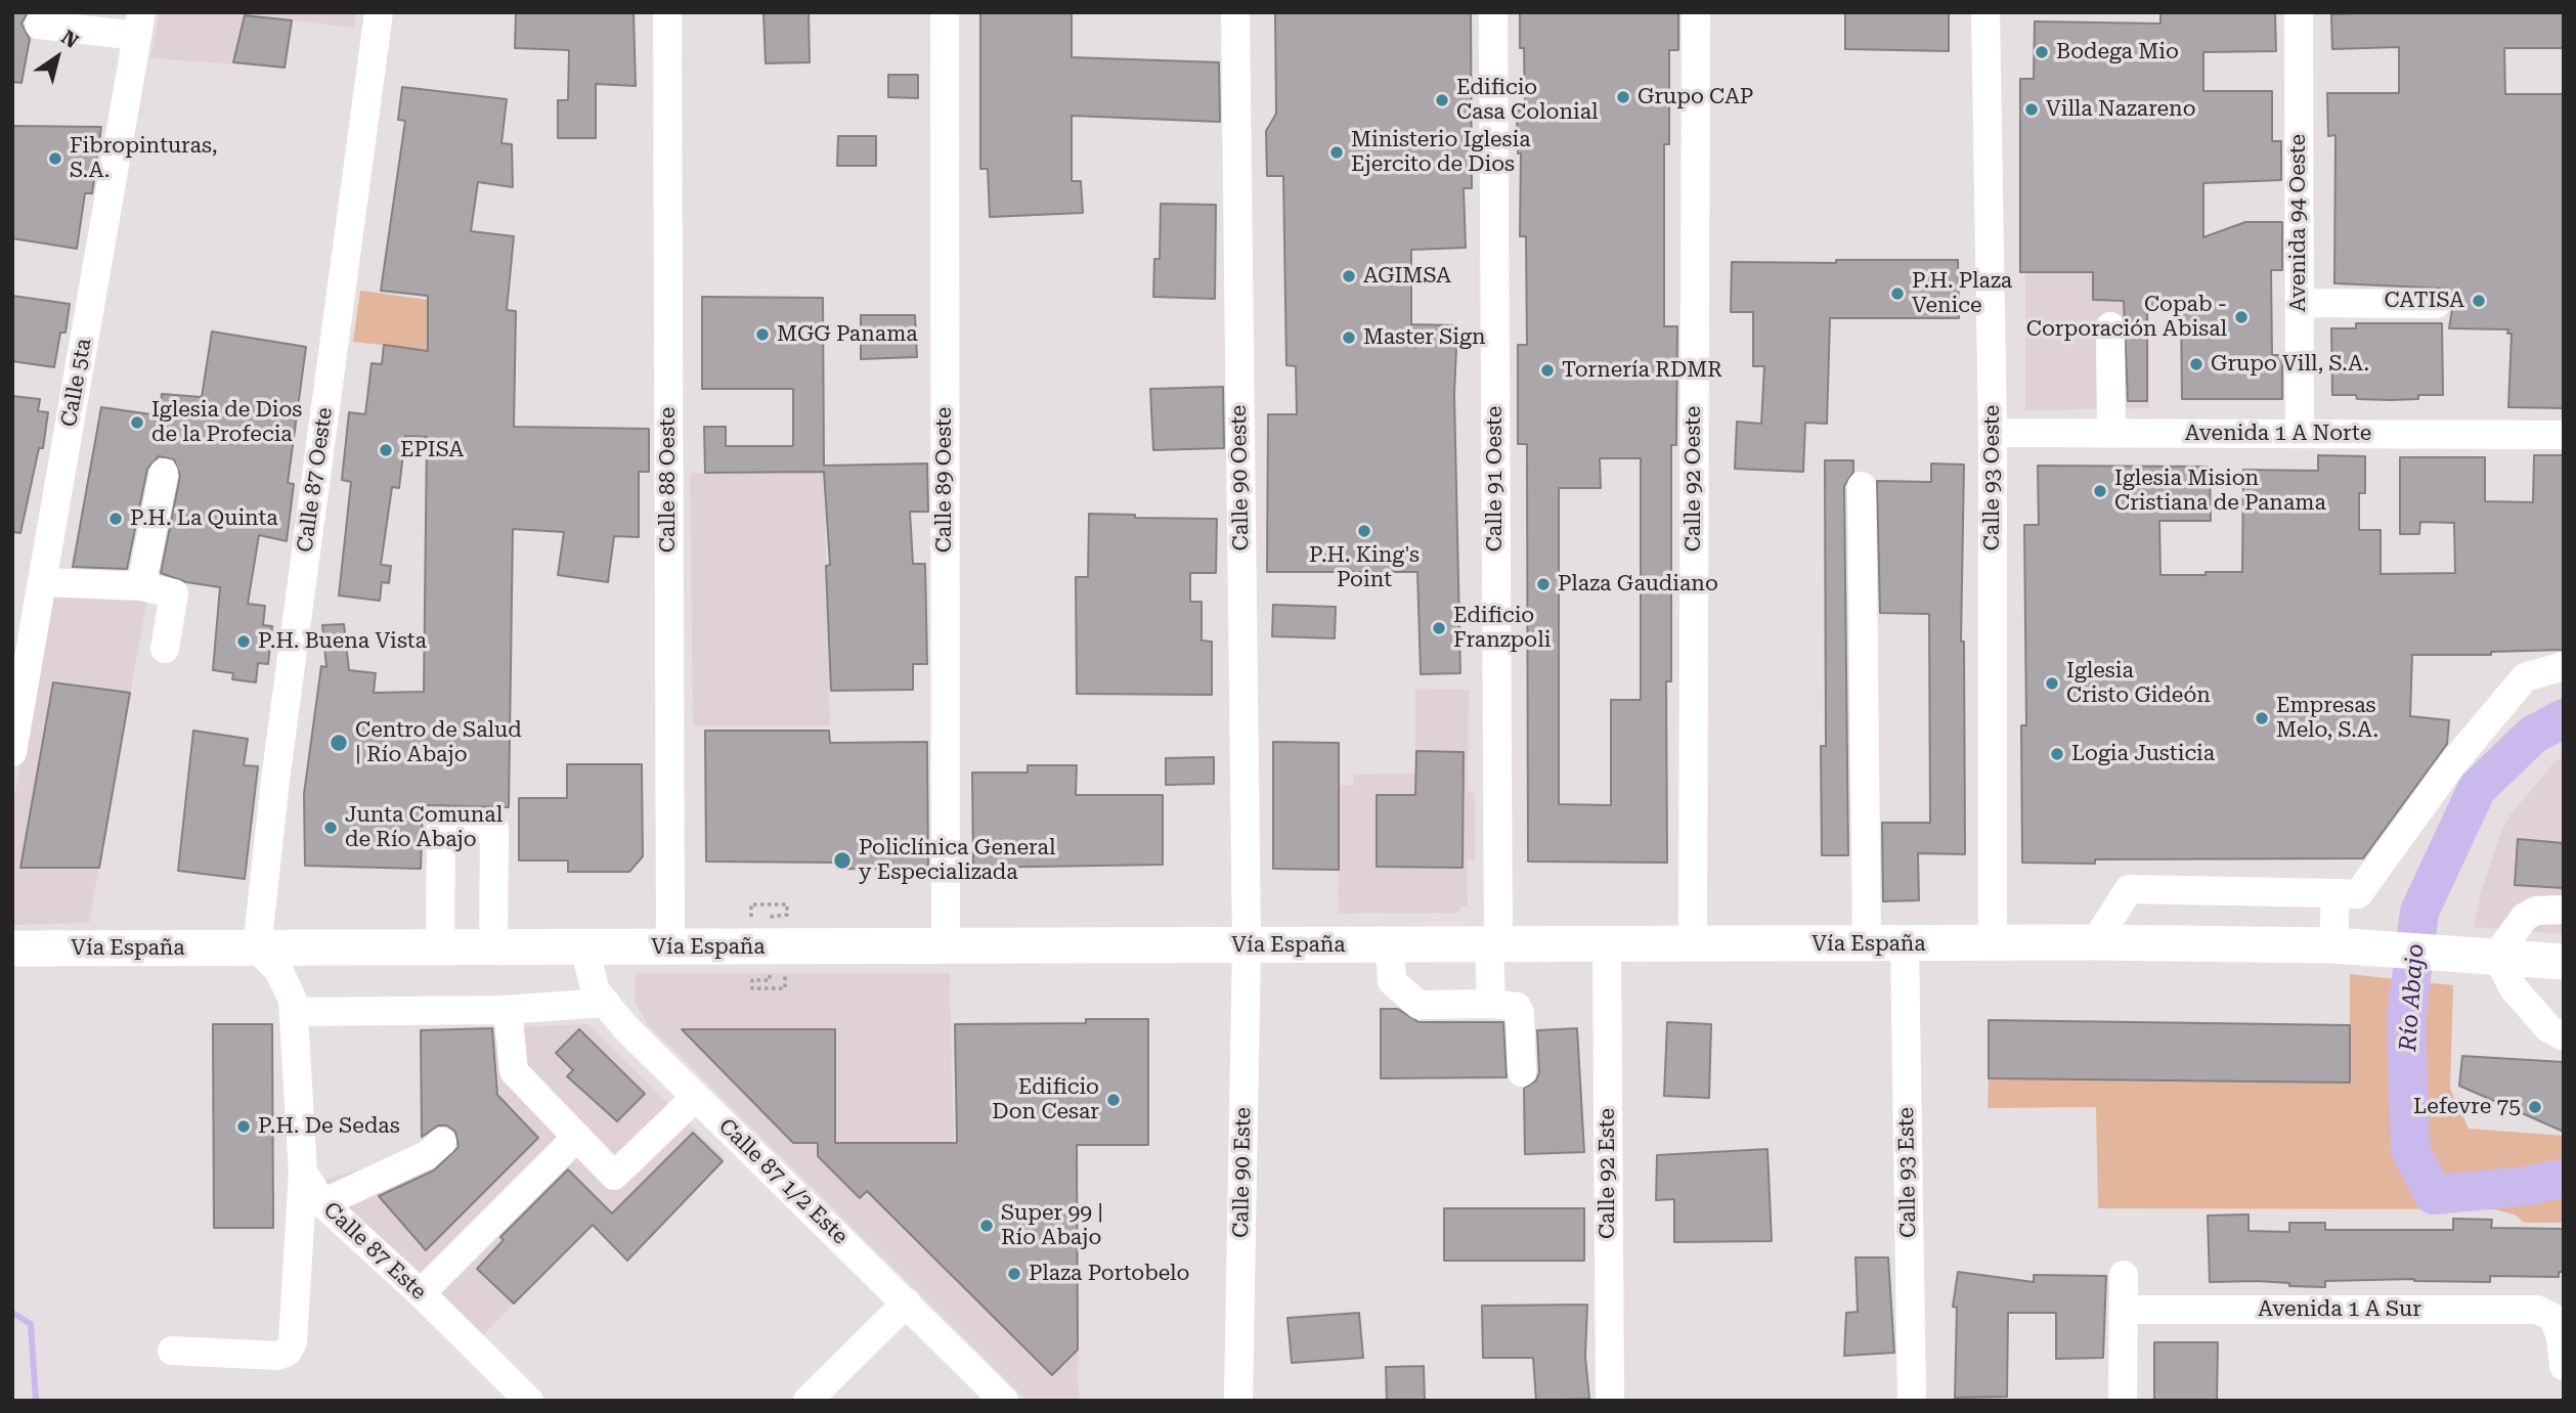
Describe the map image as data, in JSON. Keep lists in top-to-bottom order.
{
  "streets": {
    "main road": ["Vía España"],
    "street": [
      "Avenida 94 Oeste",
      "Calle 5ta",
      "Avenida 1 A Norte",
      "Calle 90 Oeste",
      "Calle 93 Oeste",
      "Calle 91 Oeste",
      "Calle 92 Oeste",
      "Calle 87 Oeste",
      "Calle 88 Oeste",
      "Calle 89 Oeste",
      "Calle 90 Este",
      "Calle 93 Este",
      "Calle 92 Este",
      "Calle 87 1/2 Este",
      "Calle 87 Este",
      "Avenida 1 A Sur"
    ]
  },
  "crossings": [
    ["Avenida 94 Oeste", "Avenida 1 A Norte"],
    ["Avenida 1 A Norte", "Calle 93 Oeste"],
    ["Calle 90 Oeste", "Vía España"],
    ["Calle 90 Oeste", "Calle 90 Este"],
    ["Calle 93 Oeste", "Vía España"],
    ["Calle 91 Oeste", "Vía España"],
    ["Calle 92 Oeste", "Vía España"],
    ["Calle 87 Oeste", "Vía España"],
    ["Calle 87 Oeste", "Calle 87 Este"],
    ["Calle 88 Oeste", "Vía España"],
    ["Calle 89 Oeste", "Vía España"],
    ["Vía España", "Calle 90 Este"],
    ["Vía España", "Calle 93 Este"],
    ["Vía España", "Calle 92 Este"],
    ["Vía España", "Calle 87 1/2 Este"],
    ["Vía España", "Calle 87 Este"]
  ],
  "water": ["Río Abajo"],
  "places": [
    "Bodega Mio",
    "Grupo CAP",
    "Edificio Casa Colonial",
    "Villa Nazareno",
    "Ministerio Iglesia Ejercito de Dios",
    "Fibropinturas, S.A.",
    "AGIMSA",
    "P.H. Plaza Venice",
    "CATISA",
    "Copab - Corporación Abisal",
    "MGG Panama",
    "Master Sign",
    "Grupo Vill, S.A.",
    "Tornería RDMR",
    "Iglesia de Dios de la Profecia",
    "EPISA",
    "Iglesia Mision Cristiana de Panama",
    "P.H. La Quinta",
    "P.H. King's Point",
    "Plaza Gaudiano",
    "Edificio Franzpoli",
    "P.H. Buena Vista",
    "Iglesia Cristo Gideón",
    "Empresas Melo, S.A.",
    "Centro de Salud | Río Abajo",
    "Logia Justicia",
    "Junta Comunal de Río Abajo",
    "Policlínica General y Especializada",
    "Edificio Don Cesar",
    "Lefevre 75",
    "P.H. De Sedas",
    "Super 99 | Río Abajo",
    "Plaza Portobelo"
  ],
  "north": "top right"
}
